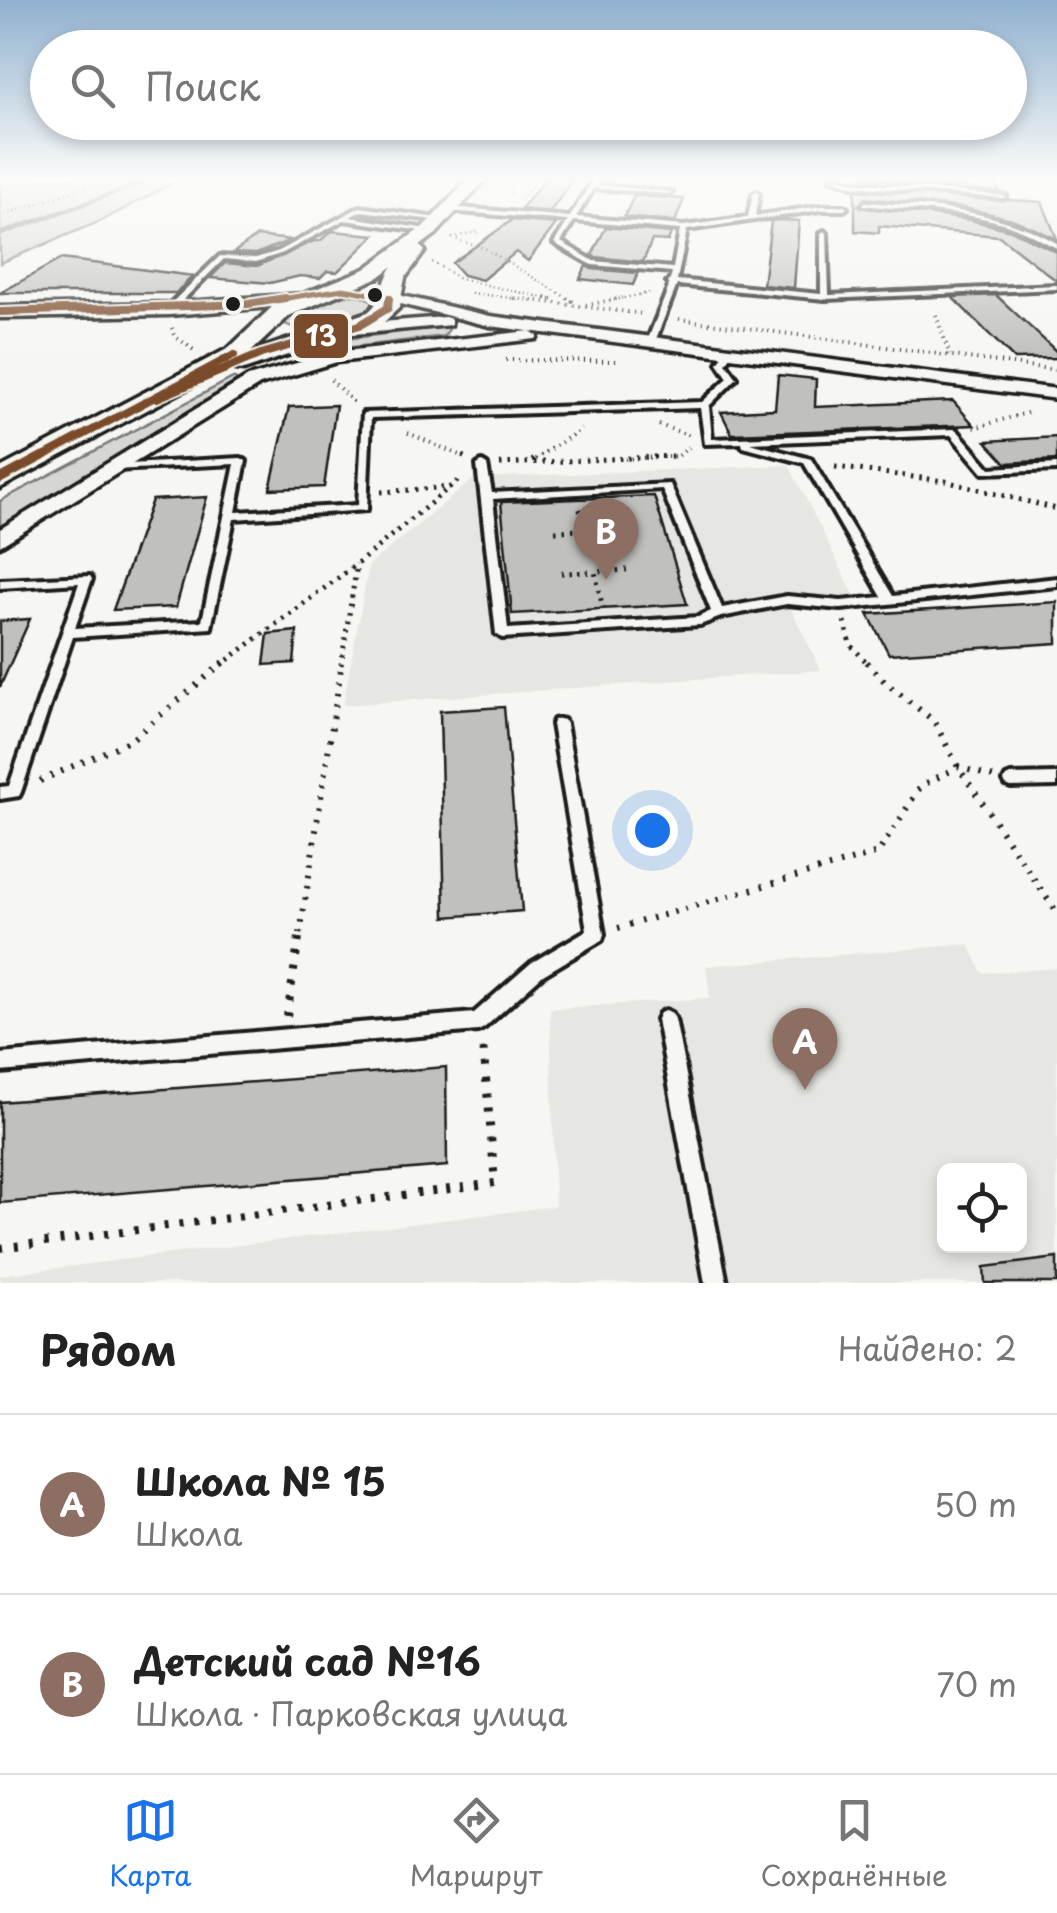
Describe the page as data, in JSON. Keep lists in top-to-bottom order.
{
  "lines": ["transit line 13"],
  "page": {
    "search": "Поиск",
    "pins": ["B", "A"],
    "heading": ["Рядом", "Найдено: 2"],
    "list": [
      {
        "mark": "A",
        "name": "Школа № 15",
        "note": "Школа",
        "value": "50 m"
      },
      {
        "mark": "B",
        "name": "Детский сад №16",
        "note": "Школа · Парковская улица",
        "value": "70 m"
      }
    ],
    "nav": ["Карта", "Маршрут", "Сохранённые"]
  }
}
